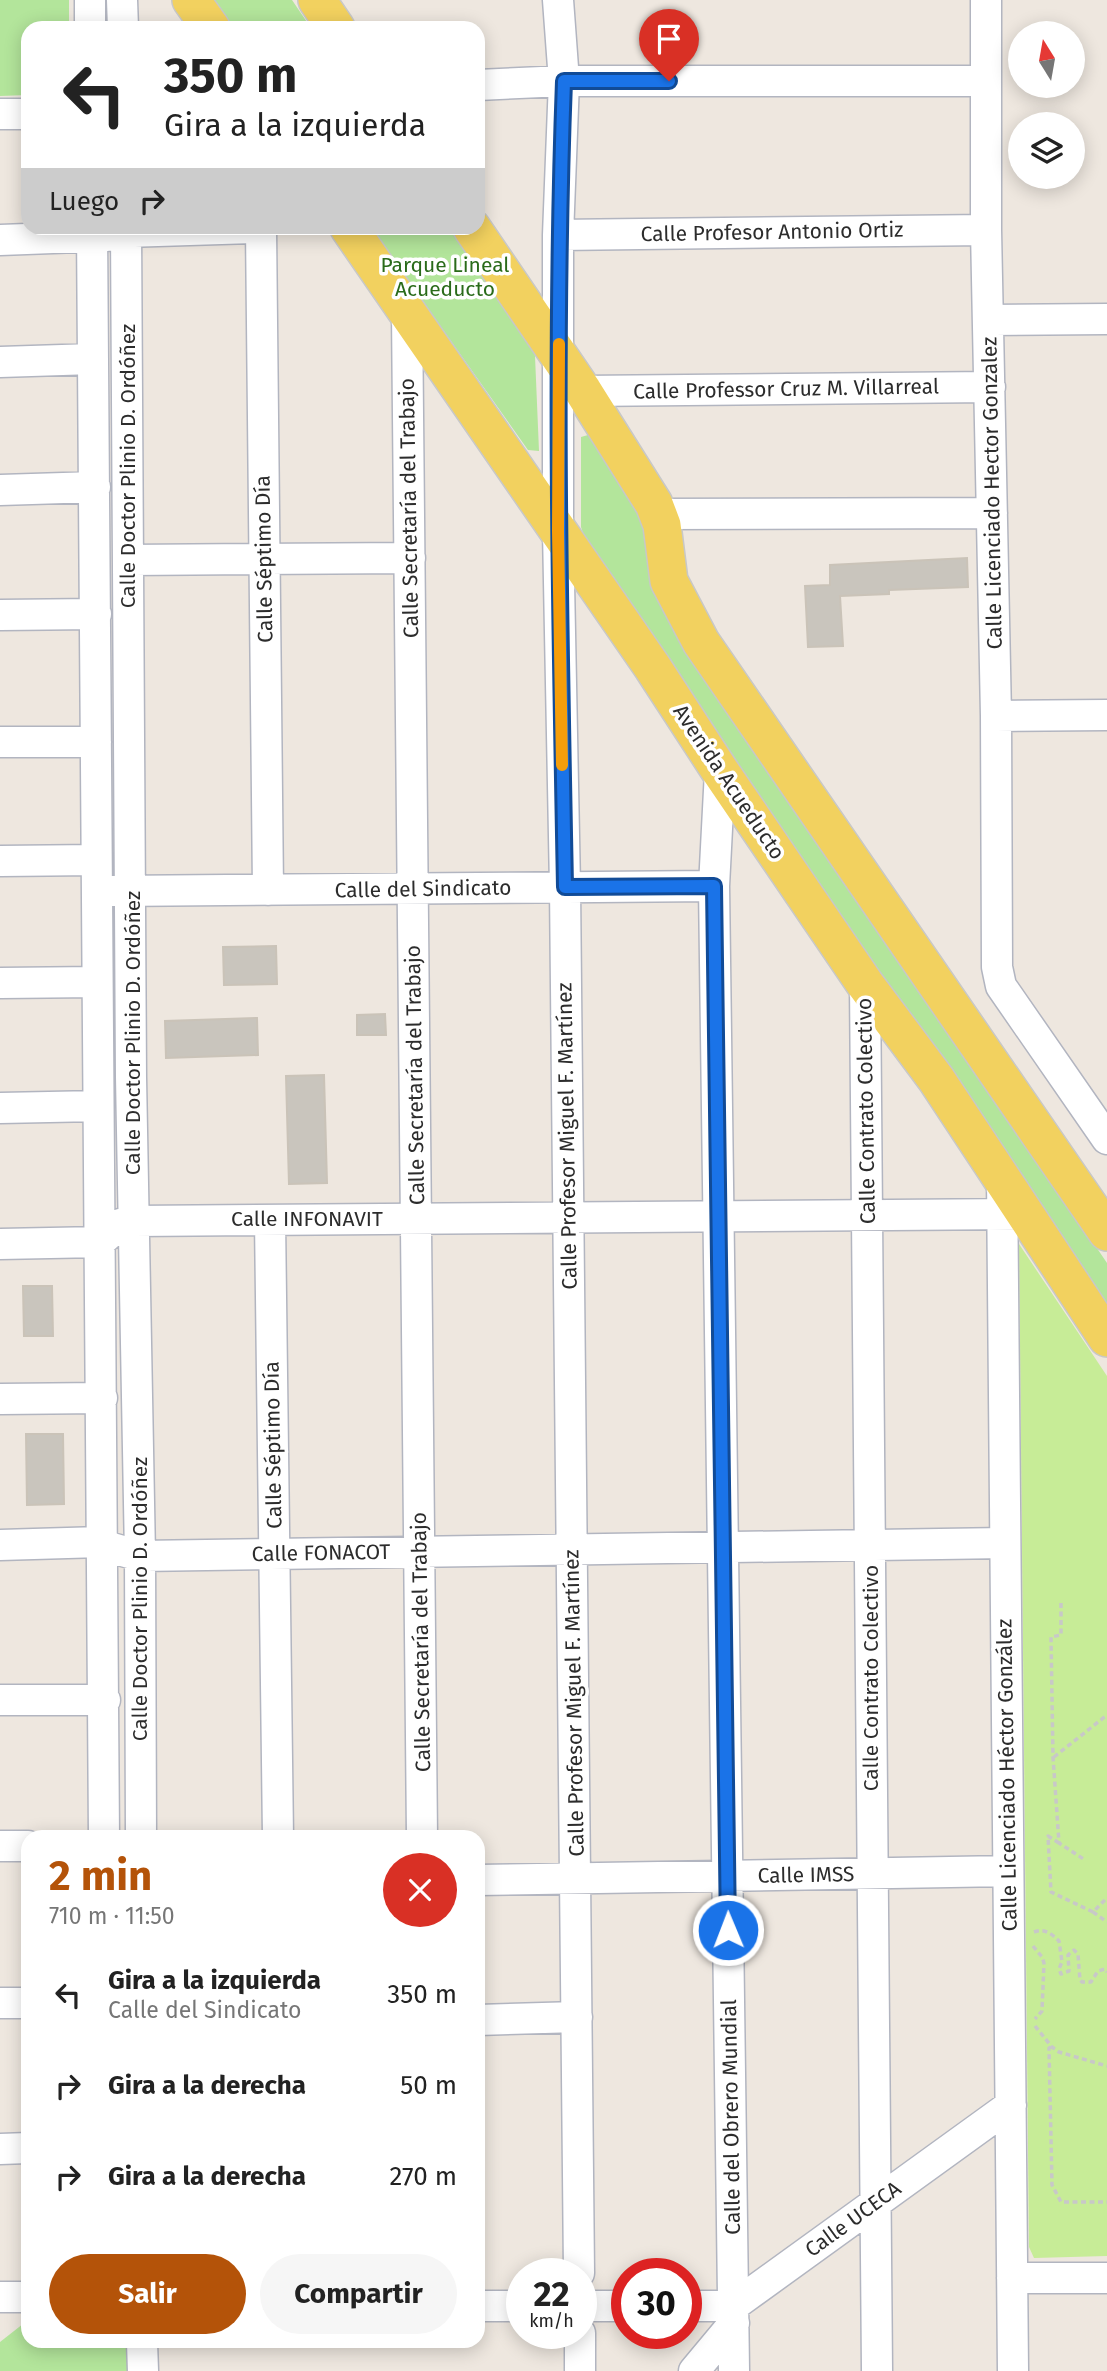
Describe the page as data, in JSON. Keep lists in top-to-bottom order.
{
  "streets": {
    "main road": ["Avenida Acueducto"],
    "street": [
      "Calle Profesor Antonio Ortiz",
      "Calle Professor Cruz M. Villarreal",
      "Calle Doctor Plinio D. Ordóñez",
      "Calle Licenciado Hector Gonzalez",
      "Calle Secretaría del Trabajo",
      "Calle Séptimo Día",
      "Calle del Sindicato",
      "Calle Contrato Colectivo",
      "Calle Profesor Miguel F. Martínez",
      "Calle INFONAVIT",
      "Calle FONACOT",
      "Calle Licenciado Héctor González",
      "Calle IMSS",
      "Calle del Obrero Mundial",
      "Calle UCECA"
    ]
  },
  "crossings": [
    ["Calle Profesor Antonio Ortiz", "Calle Licenciado Hector Gonzalez"],
    ["Calle Profesor Antonio Ortiz", "Calle Profesor Miguel F. Martínez"],
    ["Calle Professor Cruz M. Villarreal", "Calle Licenciado Hector Gonzalez"],
    ["Calle Doctor Plinio D. Ordóñez", "Calle del Sindicato"],
    ["Calle Doctor Plinio D. Ordóñez", "Calle INFONAVIT"],
    ["Calle Doctor Plinio D. Ordóñez", "Calle FONACOT"],
    ["Calle Secretaría del Trabajo", "Avenida Acueducto"],
    ["Calle Secretaría del Trabajo", "Calle del Sindicato"],
    ["Calle Secretaría del Trabajo", "Calle INFONAVIT"],
    ["Calle Secretaría del Trabajo", "Calle FONACOT"],
    ["Calle Séptimo Día", "Calle del Sindicato"],
    ["Calle Séptimo Día", "Calle INFONAVIT"],
    ["Calle Séptimo Día", "Calle FONACOT"],
    ["Avenida Acueducto", "Calle Contrato Colectivo"],
    ["Avenida Acueducto", "Calle Profesor Miguel F. Martínez"],
    ["Avenida Acueducto", "Calle INFONAVIT"],
    ["Avenida Acueducto", "Calle Licenciado Héctor González"],
    ["Avenida Acueducto", "Calle del Obrero Mundial"],
    ["Calle del Sindicato", "Calle Profesor Miguel F. Martínez"],
    ["Calle del Sindicato", "Calle del Obrero Mundial"],
    ["Calle Contrato Colectivo", "Calle INFONAVIT"],
    ["Calle Contrato Colectivo", "Calle FONACOT"],
    ["Calle Contrato Colectivo", "Calle IMSS"],
    ["Calle Contrato Colectivo", "Calle UCECA"],
    ["Calle Profesor Miguel F. Martínez", "Calle INFONAVIT"],
    ["Calle Profesor Miguel F. Martínez", "Calle FONACOT"],
    ["Calle Profesor Miguel F. Martínez", "Calle IMSS"],
    ["Calle INFONAVIT", "Calle Licenciado Héctor González"],
    ["Calle INFONAVIT", "Calle del Obrero Mundial"],
    ["Calle FONACOT", "Calle Licenciado Héctor González"],
    ["Calle FONACOT", "Calle del Obrero Mundial"],
    ["Calle Licenciado Héctor González", "Calle IMSS"],
    ["Calle Licenciado Héctor González", "Calle UCECA"],
    ["Calle IMSS", "Calle del Obrero Mundial"],
    ["Calle del Obrero Mundial", "Calle UCECA"]
  ],
  "parks": ["Parque Lineal Acueducto"],
  "north": "top",
  "page": {
    "turn": ["350 m", "Gira a la izquierda"],
    "then": "Luego",
    "heading": ["2 min", "710 m · 11:50"],
    "list": [
      {
        "name": "Gira a la izquierda",
        "note": "Calle del Sindicato",
        "value": "350 m"
      },
      {
        "name": "Gira a la derecha",
        "value": "50 m"
      },
      {
        "name": "Gira a la derecha",
        "value": "270 m"
      }
    ],
    "buttons": ["Salir", "Compartir"],
    "speed": "22 km/h",
    "limit": "30"
  }
}
